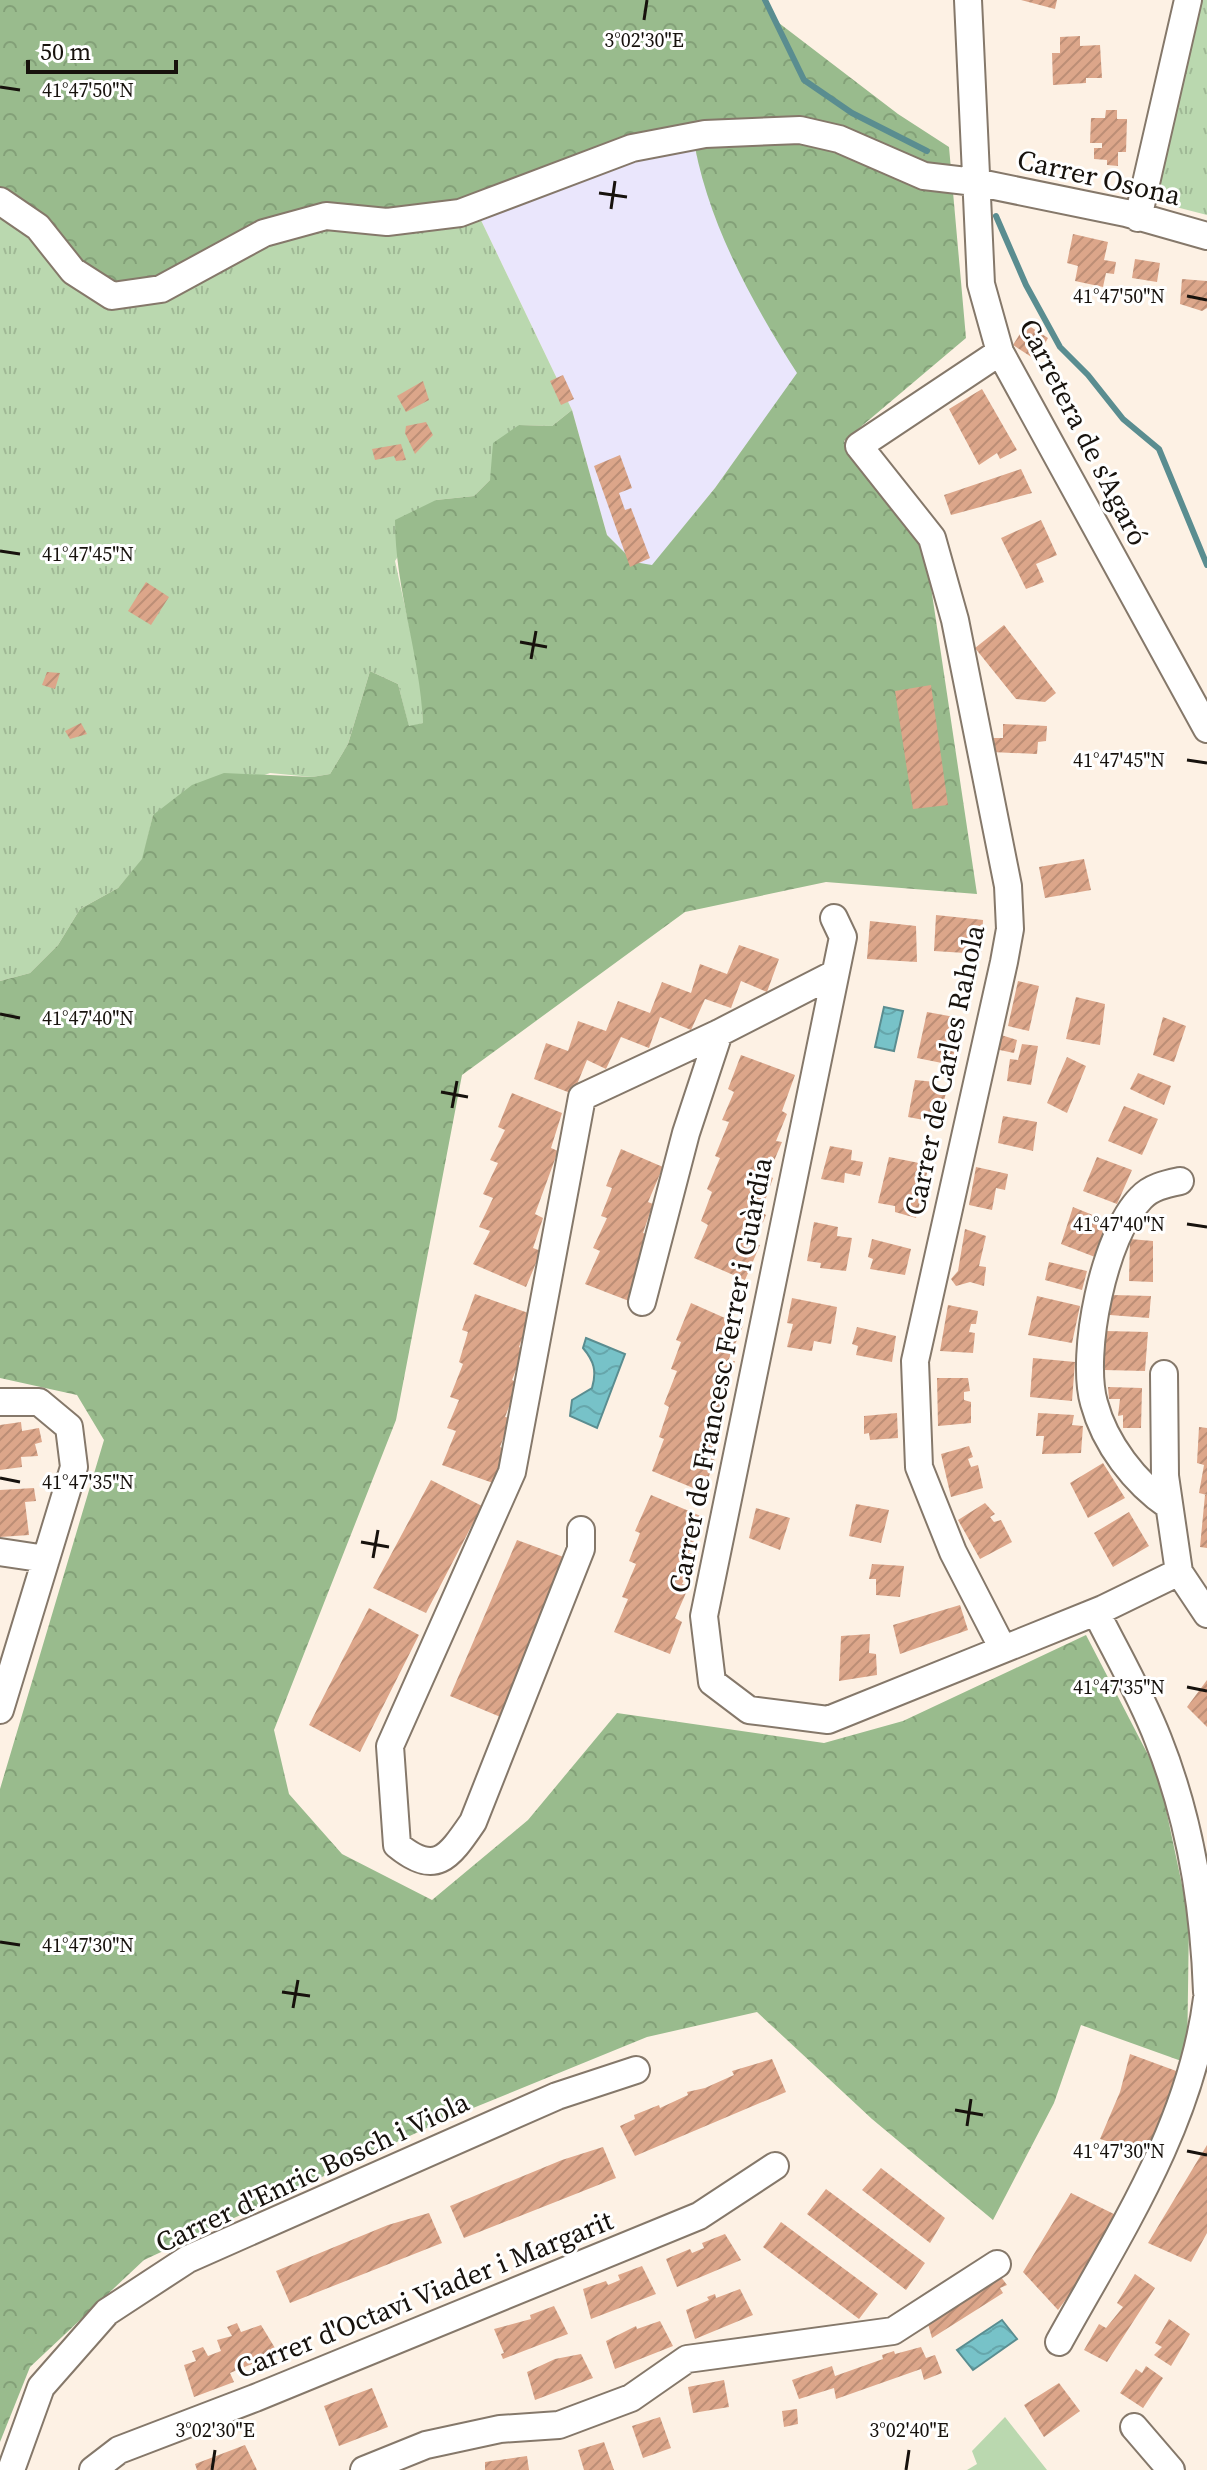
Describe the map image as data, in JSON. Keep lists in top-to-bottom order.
{
  "streets": {
    "street": [
      "Carrer Osona",
      "Carretera de s'Agaró",
      "Carrer de Carles Rahola",
      "Carrer de Francesc Ferrer i Guàrdia",
      "Carrer d'Enric Bosch i Viola",
      "Carrer d'Octavi Viader i Margarit"
    ]
  },
  "crossings": [
    ["Carrer Osona", "Carretera de s'Agaró"],
    ["Carretera de s'Agaró", "Carrer de Carles Rahola"],
    ["Carrer de Carles Rahola", "Carrer de Francesc Ferrer i Guàrdia"]
  ],
  "scale_bar": "50 m",
  "coordinates": [
    "3°02'30\"E",
    "41°47'50\"N",
    "41°47'45\"N",
    "41°47'40\"N",
    "41°47'35\"N",
    "41°47'30\"N",
    "3°02'40\"E"
  ]
}
